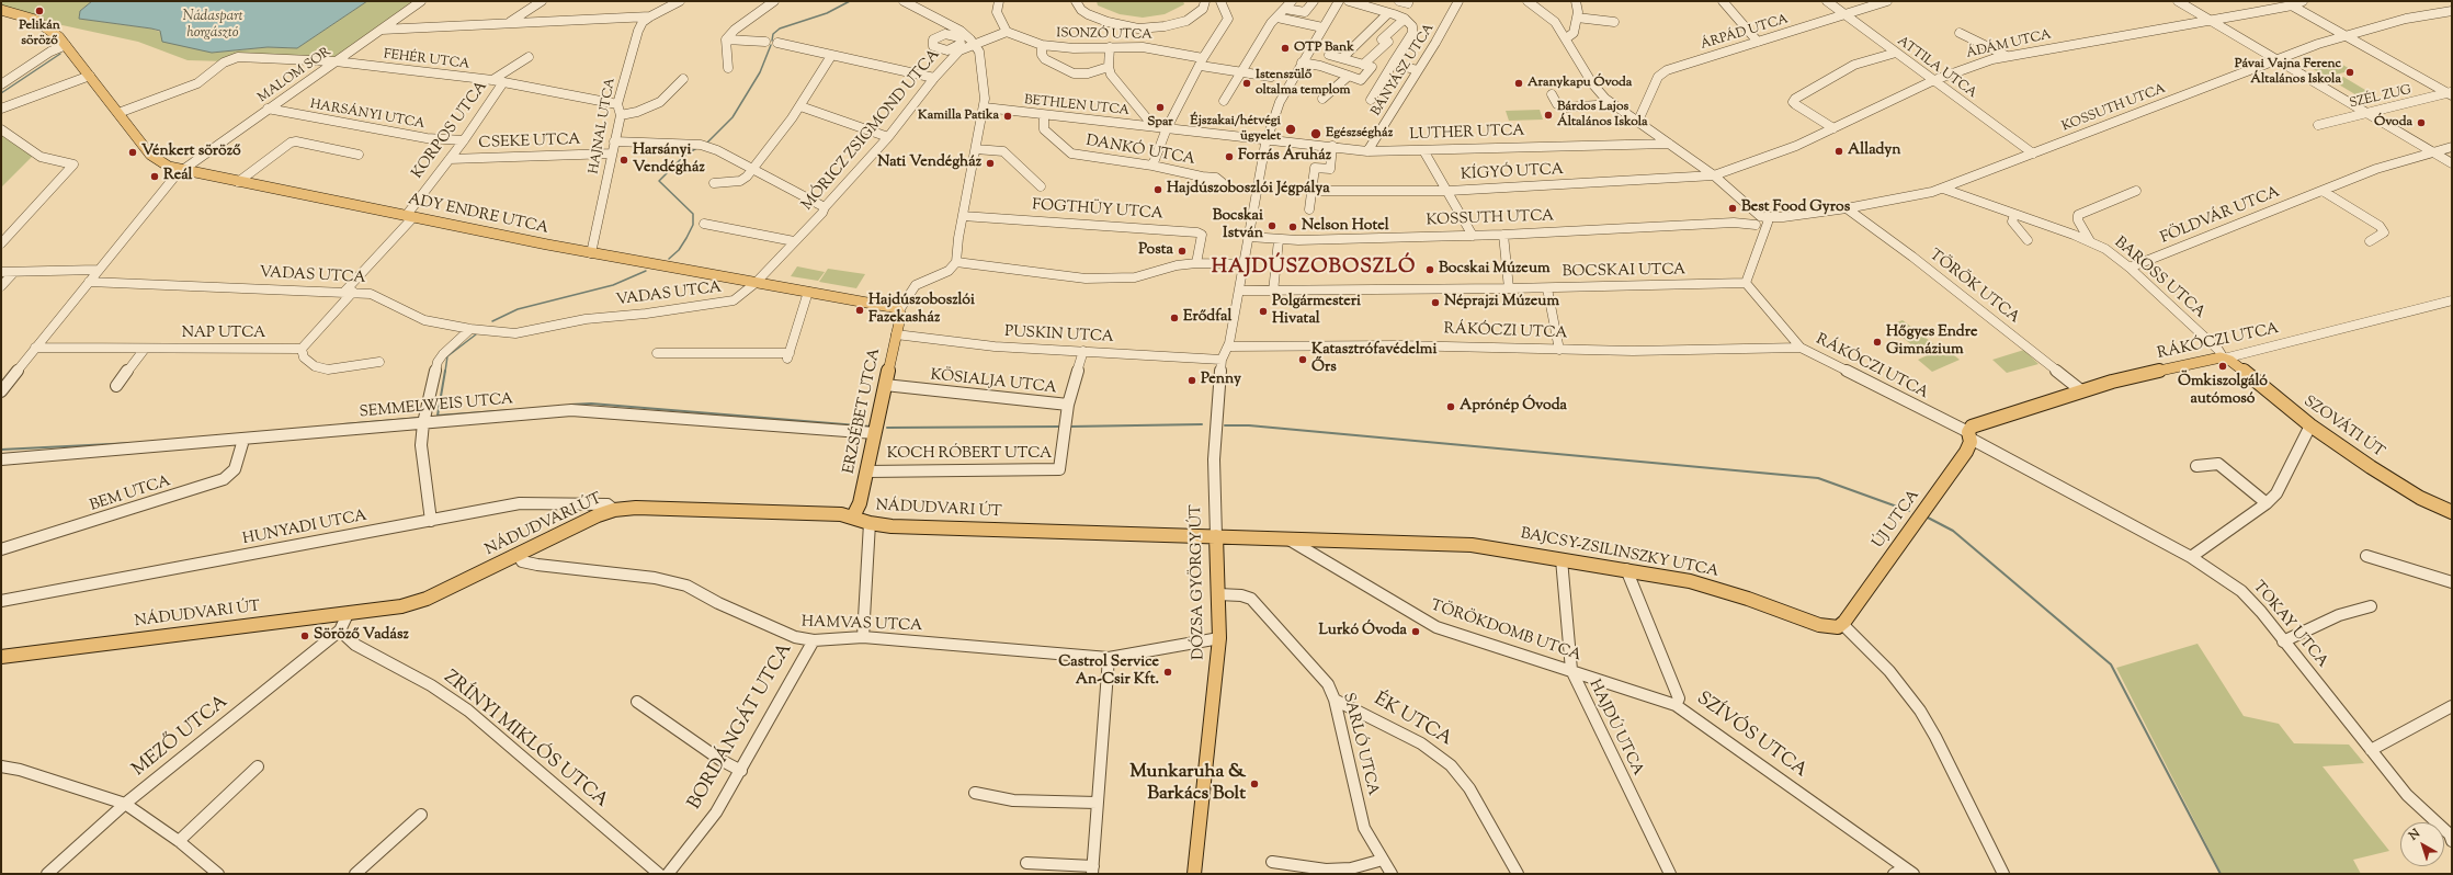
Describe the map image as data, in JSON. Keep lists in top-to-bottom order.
{
  "streets": {
    "main road": [
      "ADY ENDRE UTCA",
      "RÁKÓCZI UTCA",
      "ERZSÉBET UTCA",
      "SZOVÁTI ÚT",
      "NÁDUDVARI ÚT",
      "ÚJ UTCA",
      "BAJCSY-ZSILINSZKY UTCA",
      "DÓZSA GYÖRGY ÚT"
    ],
    "street": [
      "ÁRPÁD UTCA",
      "ISONZÓ UTCA",
      "ÁDÁM UTCA",
      "FEHÉR UTCA",
      "ATTILA UTCA",
      "BÁNYÁSZ UTCA",
      "MALOM SOR",
      "SZÉL ZUG",
      "BETHLEN UTCA",
      "KOSSUTH UTCA",
      "HARSÁNYI UTCA",
      "HAJNAL UTCA",
      "KORPOS UTCA",
      "MÓRICZ ZSIGMOND UTCA",
      "LUTHER UTCA",
      "CSEKE UTCA",
      "DANKÓ UTCA",
      "KÍGYÓ UTCA",
      "FOGTHÜY UTCA",
      "FÖLDVÁR UTCA",
      "BOCSKAI UTCA",
      "VADAS UTCA",
      "BAROSS UTCA",
      "TÖRÖK UTCA",
      "NAP UTCA",
      "PUSKIN UTCA",
      "KÖSIALJA UTCA",
      "SEMMELWEIS UTCA",
      "KOCH RÓBERT UTCA",
      "BEM UTCA",
      "HUNYADI UTCA",
      "HAMVAS UTCA",
      "TOKAY UTCA",
      "TÖRÖKDOMB UTCA",
      "ÉK UTCA",
      "BORDÁNGÁT UTCA",
      "HAJDÚ UTCA",
      "SZÍVÓS UTCA",
      "MEZŐ UTCA",
      "ZRÍNYI MIKLÓS UTCA",
      "SARLÓ UTCA"
    ]
  },
  "crossings": [
    ["ÁRPÁD UTCA", "ATTILA UTCA"],
    ["ISONZÓ UTCA", "MÓRICZ ZSIGMOND UTCA"],
    ["ÁDÁM UTCA", "ATTILA UTCA"],
    ["ÁDÁM UTCA", "KÍGYÓ UTCA"],
    ["FEHÉR UTCA", "MALOM SOR"],
    ["FEHÉR UTCA", "HAJNAL UTCA"],
    ["FEHÉR UTCA", "KORPOS UTCA"],
    ["FEHÉR UTCA", "ADY ENDRE UTCA"],
    ["ATTILA UTCA", "KOSSUTH UTCA"],
    ["BÁNYÁSZ UTCA", "LUTHER UTCA"],
    ["MALOM SOR", "HARSÁNYI UTCA"],
    ["MALOM SOR", "ADY ENDRE UTCA"],
    ["MALOM SOR", "VADAS UTCA"],
    ["MALOM SOR", "NAP UTCA"],
    ["BETHLEN UTCA", "LUTHER UTCA"],
    ["BETHLEN UTCA", "DANKÓ UTCA"],
    ["BETHLEN UTCA", "DÓZSA GYÖRGY ÚT"],
    ["KOSSUTH UTCA", "BAROSS UTCA"],
    ["KOSSUTH UTCA", "TÖRÖK UTCA"],
    ["KOSSUTH UTCA", "DÓZSA GYÖRGY ÚT"],
    ["HARSÁNYI UTCA", "KORPOS UTCA"],
    ["HAJNAL UTCA", "CSEKE UTCA"],
    ["HAJNAL UTCA", "ADY ENDRE UTCA"],
    ["KORPOS UTCA", "CSEKE UTCA"],
    ["KORPOS UTCA", "ADY ENDRE UTCA"],
    ["MÓRICZ ZSIGMOND UTCA", "ADY ENDRE UTCA"],
    ["MÓRICZ ZSIGMOND UTCA", "VADAS UTCA"],
    ["LUTHER UTCA", "DÓZSA GYÖRGY ÚT"],
    ["ADY ENDRE UTCA", "VADAS UTCA"],
    ["ADY ENDRE UTCA", "ERZSÉBET UTCA"],
    ["FÖLDVÁR UTCA", "BAROSS UTCA"],
    ["BOCSKAI UTCA", "DÓZSA GYÖRGY ÚT"],
    ["BAROSS UTCA", "RÁKÓCZI UTCA"],
    ["BAROSS UTCA", "SZOVÁTI ÚT"],
    ["TÖRÖK UTCA", "RÁKÓCZI UTCA"],
    ["RÁKÓCZI UTCA", "SZOVÁTI ÚT"],
    ["RÁKÓCZI UTCA", "ÚJ UTCA"],
    ["RÁKÓCZI UTCA", "DÓZSA GYÖRGY ÚT"],
    ["RÁKÓCZI UTCA", "TOKAY UTCA"],
    ["PUSKIN UTCA", "KÖSIALJA UTCA"],
    ["PUSKIN UTCA", "ERZSÉBET UTCA"],
    ["PUSKIN UTCA", "DÓZSA GYÖRGY ÚT"],
    ["KÖSIALJA UTCA", "ERZSÉBET UTCA"],
    ["KÖSIALJA UTCA", "KOCH RÓBERT UTCA"],
    ["SEMMELWEIS UTCA", "ERZSÉBET UTCA"],
    ["SEMMELWEIS UTCA", "BEM UTCA"],
    ["ERZSÉBET UTCA", "KOCH RÓBERT UTCA"],
    ["ERZSÉBET UTCA", "NÁDUDVARI ÚT"],
    ["NÁDUDVARI ÚT", "HUNYADI UTCA"],
    ["NÁDUDVARI ÚT", "BAJCSY-ZSILINSZKY UTCA"],
    ["NÁDUDVARI ÚT", "DÓZSA GYÖRGY ÚT"],
    ["NÁDUDVARI ÚT", "HAMVAS UTCA"],
    ["ÚJ UTCA", "BAJCSY-ZSILINSZKY UTCA"],
    ["ÚJ UTCA", "TOKAY UTCA"],
    ["BAJCSY-ZSILINSZKY UTCA", "DÓZSA GYÖRGY ÚT"],
    ["BAJCSY-ZSILINSZKY UTCA", "TÖRÖKDOMB UTCA"],
    ["BAJCSY-ZSILINSZKY UTCA", "HAJDÚ UTCA"],
    ["BAJCSY-ZSILINSZKY UTCA", "SZÍVÓS UTCA"],
    ["DÓZSA GYÖRGY ÚT", "HAMVAS UTCA"],
    ["DÓZSA GYÖRGY ÚT", "SARLÓ UTCA"],
    ["HAMVAS UTCA", "BORDÁNGÁT UTCA"],
    ["TÖRÖKDOMB UTCA", "HAJDÚ UTCA"],
    ["TÖRÖKDOMB UTCA", "SZÍVÓS UTCA"],
    ["ÉK UTCA", "SARLÓ UTCA"],
    ["MEZŐ UTCA", "ZRÍNYI MIKLÓS UTCA"]
  ],
  "districts": ["HAJDÚSZOBOSZLÓ"],
  "water": ["Nádaspart horgásztó"],
  "places": [
    "Pelikán söröző",
    "OTP Bank",
    "Pávai Vajna Ferenc Általános Iskola",
    "Istenszülő oltalma templom",
    "Aranykapu Óvoda",
    "Spar",
    "Bárdos Lajos Általános Iskola",
    "Kamilla Patika",
    "Óvoda",
    "Éjszakai/hétvégi ügyelet",
    "Egészségház",
    "Alladyn",
    "Vénkert söröző",
    "Forrás Áruház",
    "Harsányi Vendégház",
    "Nati Vendégház",
    "Reál",
    "Hajdúszoboszlói Jégpálya",
    "Best Food Gyros",
    "Bocskai István",
    "Nelson Hotel",
    "Posta",
    "Bocskai Múzeum",
    "Néprajzi Múzeum",
    "Hajdúszoboszlói Fazekasház",
    "Polgármesteri Hivatal",
    "Erődfal",
    "Hőgyes Endre Gimnázium",
    "Katasztrófavédelmi Őrs",
    "Ömkiszolgáló autómosó",
    "Penny",
    "Aprónép Óvoda",
    "Lurkó Óvoda",
    "Söröző Vadász",
    "Castrol Service An-Csir Kft.",
    "Munkaruha & Barkács Bolt"
  ],
  "north": "top left"
}
